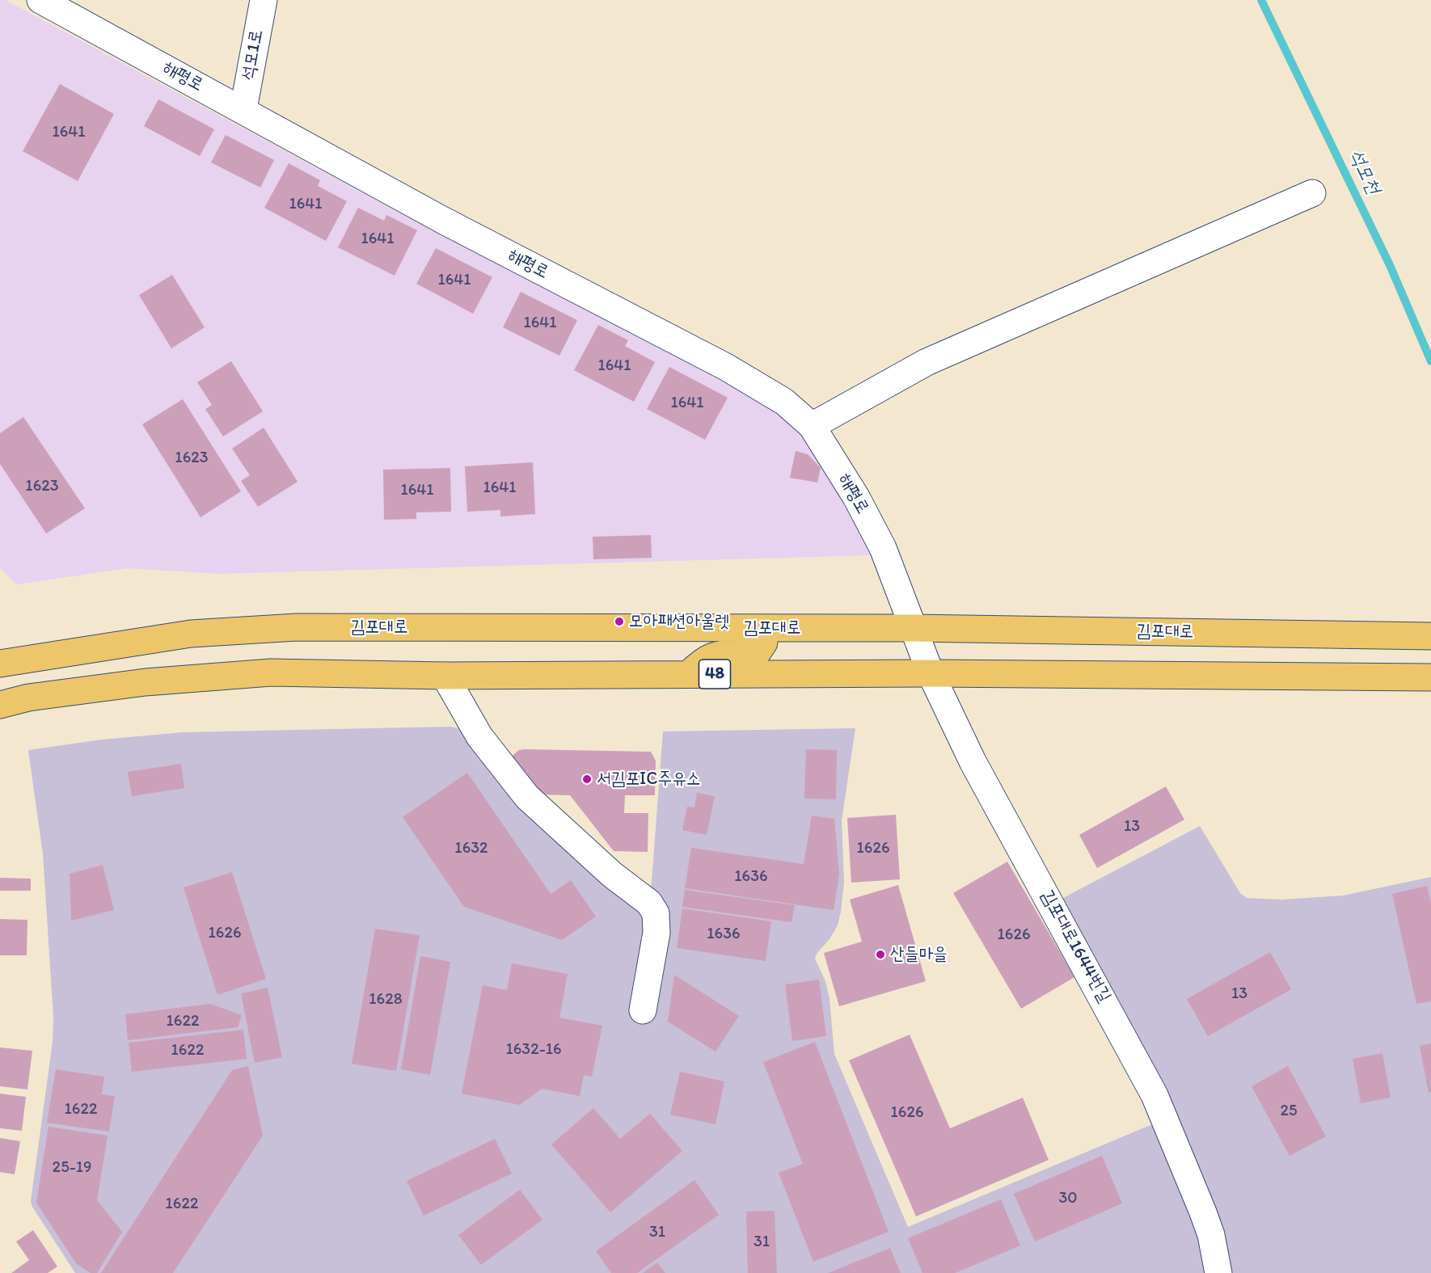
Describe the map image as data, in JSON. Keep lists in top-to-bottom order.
{
  "streets": {
    "main road": ["김포대로", "48"],
    "lane": ["석모1로", "해평로", "김포대로1644번길"]
  },
  "crossings": [
    ["석모1로", "해평로"],
    ["해평로", "김포대로"],
    ["해평로", "김포대로1644번길"],
    ["김포대로", "김포대로1644번길"],
    ["48", "김포대로1644번길"]
  ],
  "water": ["석모천"],
  "places": ["모아패션아울렛", "서김포IC주유소", "산들마을"],
  "house_numbers": [
    "1641",
    "1641",
    "1641",
    "1641",
    "1641",
    "1641",
    "1641",
    "1623",
    "1623",
    "1641",
    "1641",
    "13",
    "1632",
    "1626",
    "1636",
    "1626",
    "1636",
    "1626",
    "13",
    "1628",
    "1622",
    "1632-16",
    "1622",
    "1622",
    "25",
    "1626",
    "25-19",
    "30",
    "1622",
    "31",
    "31"
  ]
}
